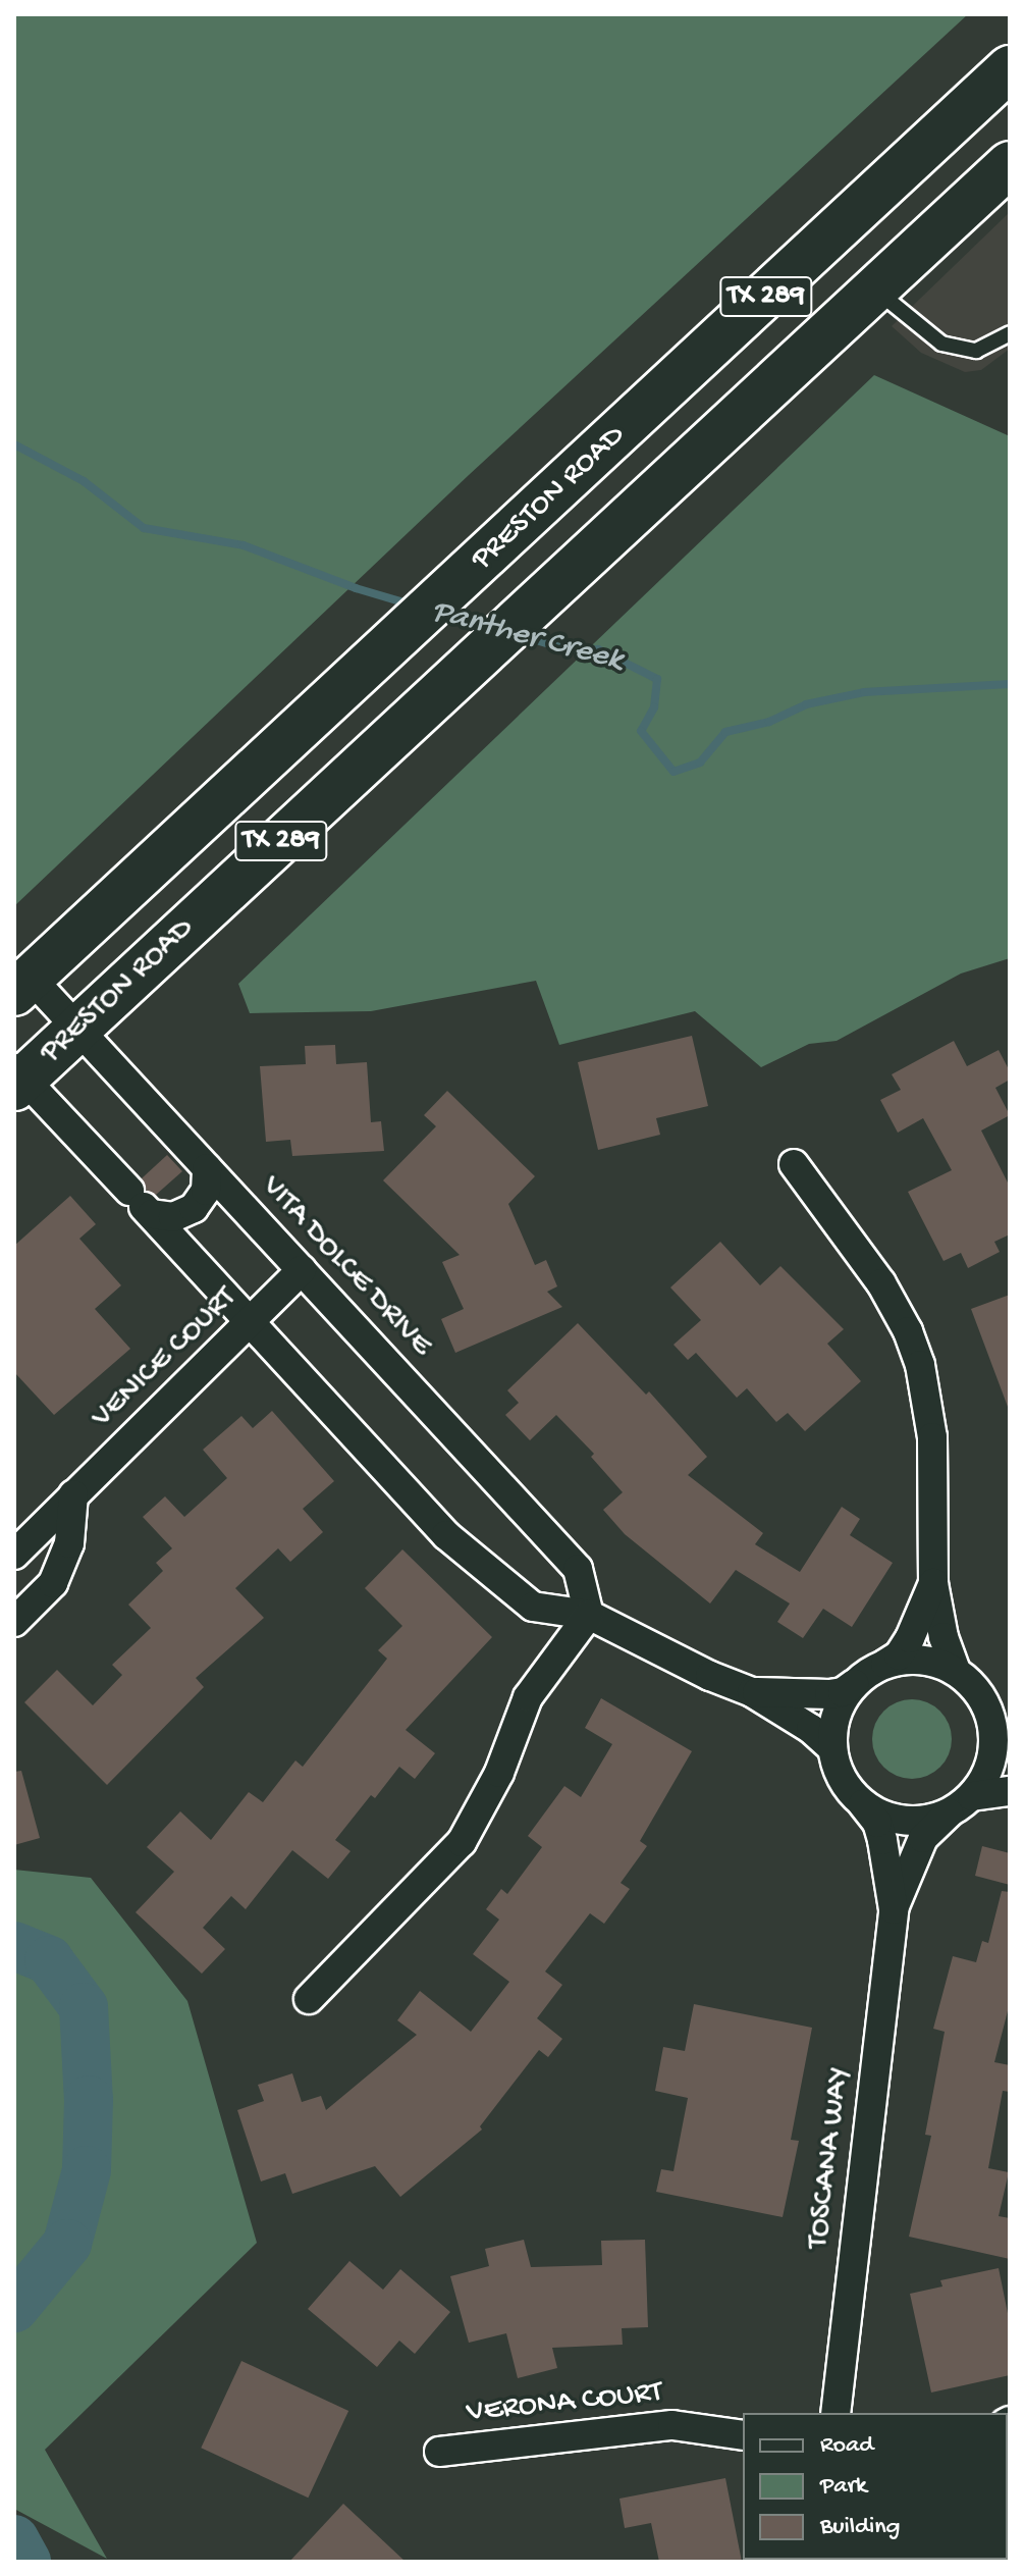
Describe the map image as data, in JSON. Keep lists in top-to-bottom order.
{
  "streets": {
    "main road": ["TX 289", "PRESTON ROAD"],
    "street": [
      "VITA DOLCE DRIVE",
      "VENICE COURT",
      "TOSCANA WAY",
      "VERONA COURT"
    ]
  },
  "crossings": [
    ["PRESTON ROAD", "VITA DOLCE DRIVE"],
    ["VITA DOLCE DRIVE", "VENICE COURT"]
  ],
  "water": ["Panther Creek"],
  "legend": ["Road", "Park", "Building"]
}
